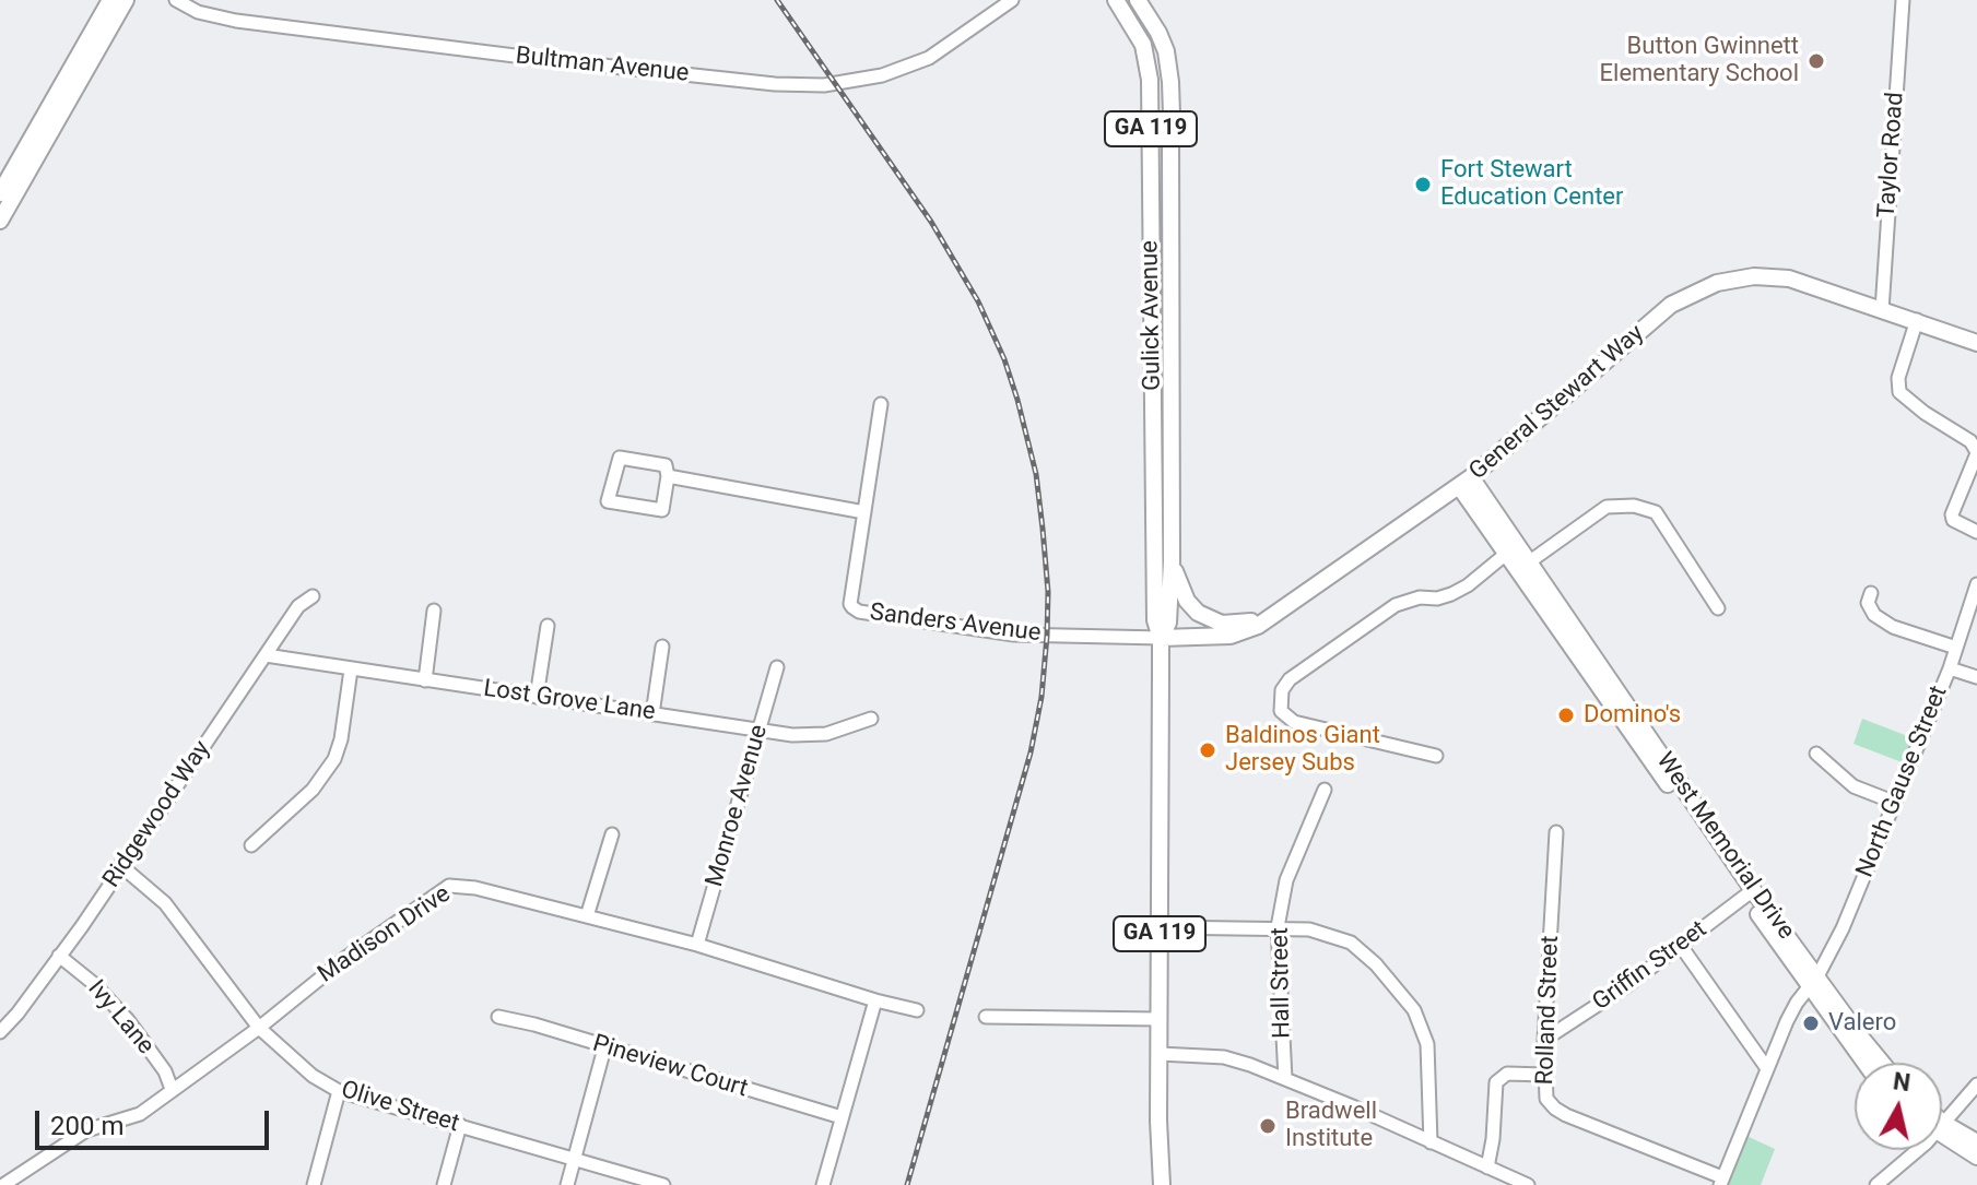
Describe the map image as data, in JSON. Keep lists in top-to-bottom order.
{
  "streets": {
    "main road": [
      "GA 119",
      "Gulick Avenue",
      "General Stewart Way",
      "West Memorial Drive"
    ],
    "street": [
      "Bultman Avenue",
      "Taylor Road",
      "Sanders Avenue",
      "Lost Grove Lane",
      "North Gause Street",
      "Monroe Avenue",
      "Ridgewood Way",
      "Madison Drive",
      "Griffin Street",
      "Hall Street",
      "Rolland Street",
      "Ivy Lane",
      "Pineview Court",
      "Olive Street"
    ]
  },
  "crossings": [
    ["GA 119", "Gulick Avenue"],
    ["GA 119", "General Stewart Way"],
    ["GA 119", "Sanders Avenue"],
    ["Taylor Road", "General Stewart Way"],
    ["Gulick Avenue", "General Stewart Way"],
    ["Gulick Avenue", "Sanders Avenue"],
    ["General Stewart Way", "Sanders Avenue"],
    ["General Stewart Way", "West Memorial Drive"],
    ["Lost Grove Lane", "Monroe Avenue"],
    ["Lost Grove Lane", "Ridgewood Way"],
    ["North Gause Street", "West Memorial Drive"],
    ["North Gause Street", "Rolland Street"],
    ["Monroe Avenue", "Madison Drive"],
    ["Ridgewood Way", "Ivy Lane"],
    ["Ridgewood Way", "Olive Street"],
    ["West Memorial Drive", "Griffin Street"],
    ["Madison Drive", "Ivy Lane"],
    ["Madison Drive", "Olive Street"],
    ["Griffin Street", "Rolland Street"]
  ],
  "places": [
    "Button Gwinnett Elementary School",
    "Fort Stewart Education Center",
    "Domino's",
    "Baldinos Giant Jersey Subs",
    "Valero",
    "Bradwell Institute"
  ],
  "scale_bar": "200 m",
  "north": "top"
}
